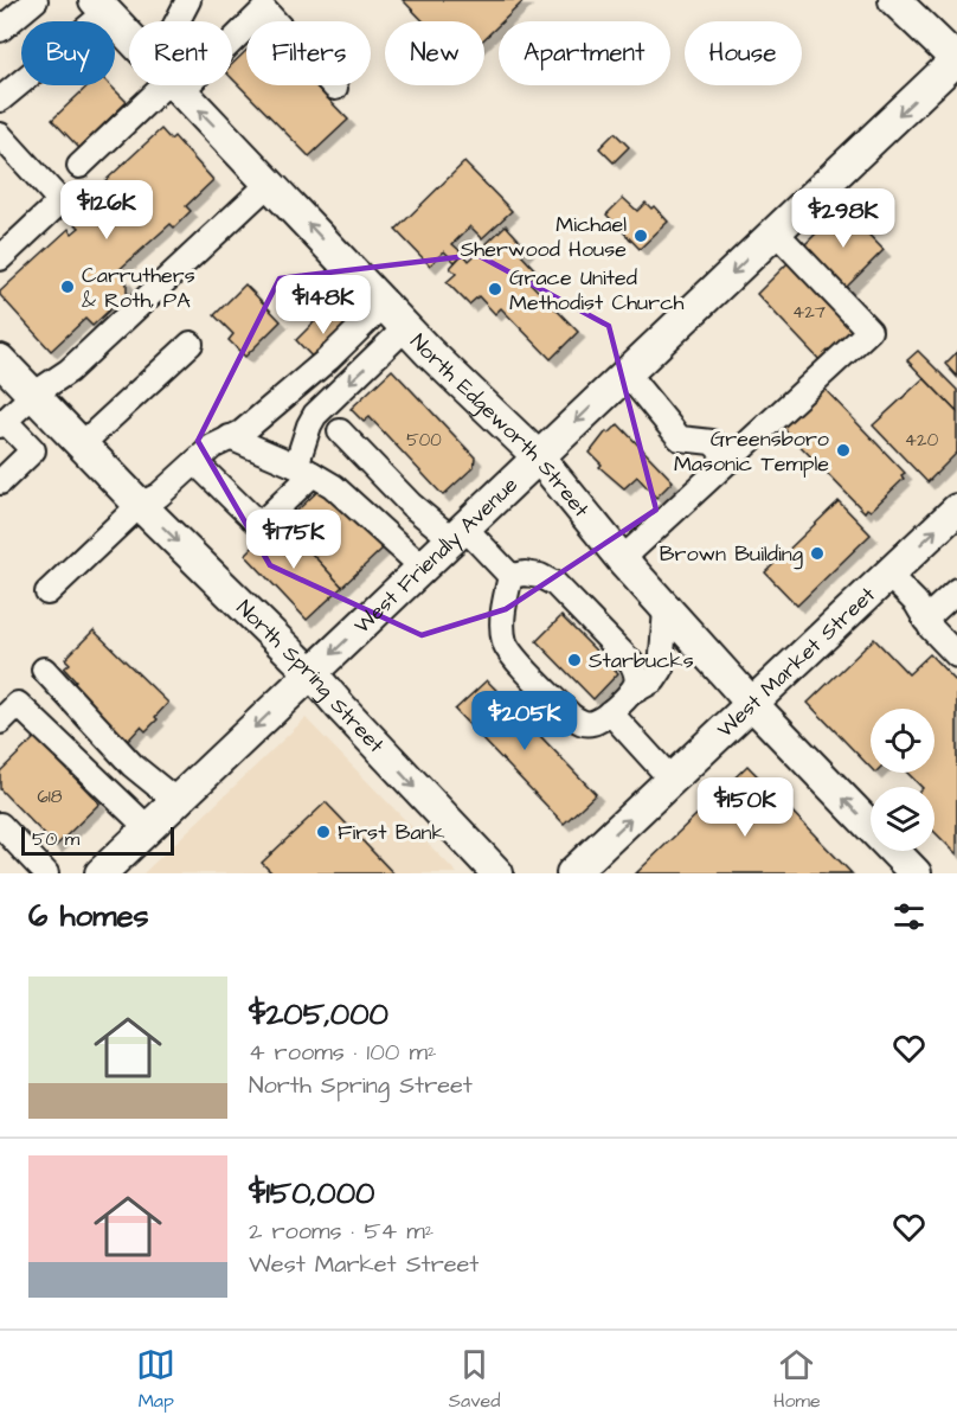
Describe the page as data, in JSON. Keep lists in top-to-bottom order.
{
  "streets": {
    "main road": [
      "North Edgeworth Street",
      "West Friendly Avenue",
      "West Market Street",
      "North Spring Street"
    ]
  },
  "crossings": [
    ["North Edgeworth Street", "West Friendly Avenue"],
    ["North Edgeworth Street", "West Market Street"],
    ["West Friendly Avenue", "North Spring Street"]
  ],
  "one_way": [
    "North Edgeworth Street",
    "West Friendly Avenue",
    "West Market Street",
    "North Spring Street"
  ],
  "places": [
    "Michael Sherwood House",
    "Carruthers & Roth, PA",
    "Grace United Methodist Church",
    "Greensboro Masonic Temple",
    "Brown Building",
    "Starbucks",
    "First Bank"
  ],
  "house_numbers": [
    "427",
    "500",
    "420",
    "618"
  ],
  "scale_bar": "50 m",
  "page": {
    "chip": [
      "Buy",
      "Rent",
      "Filters",
      "New",
      "Apartment",
      "House"
    ],
    "price": [
      "$126K",
      "$298K",
      "$148K",
      "$175K",
      "$205K",
      "$150K"
    ],
    "scale": "50 m",
    "heading": "6 homes",
    "list": [
      {
        "name": "$205,000",
        "note": "4 rooms · 100 m² · North Spring Street"
      },
      {
        "name": "$150,000",
        "note": "2 rooms · 54 m² · West Market Street"
      }
    ],
    "tabs": ["Map", "Saved", "Home"]
  }
}
